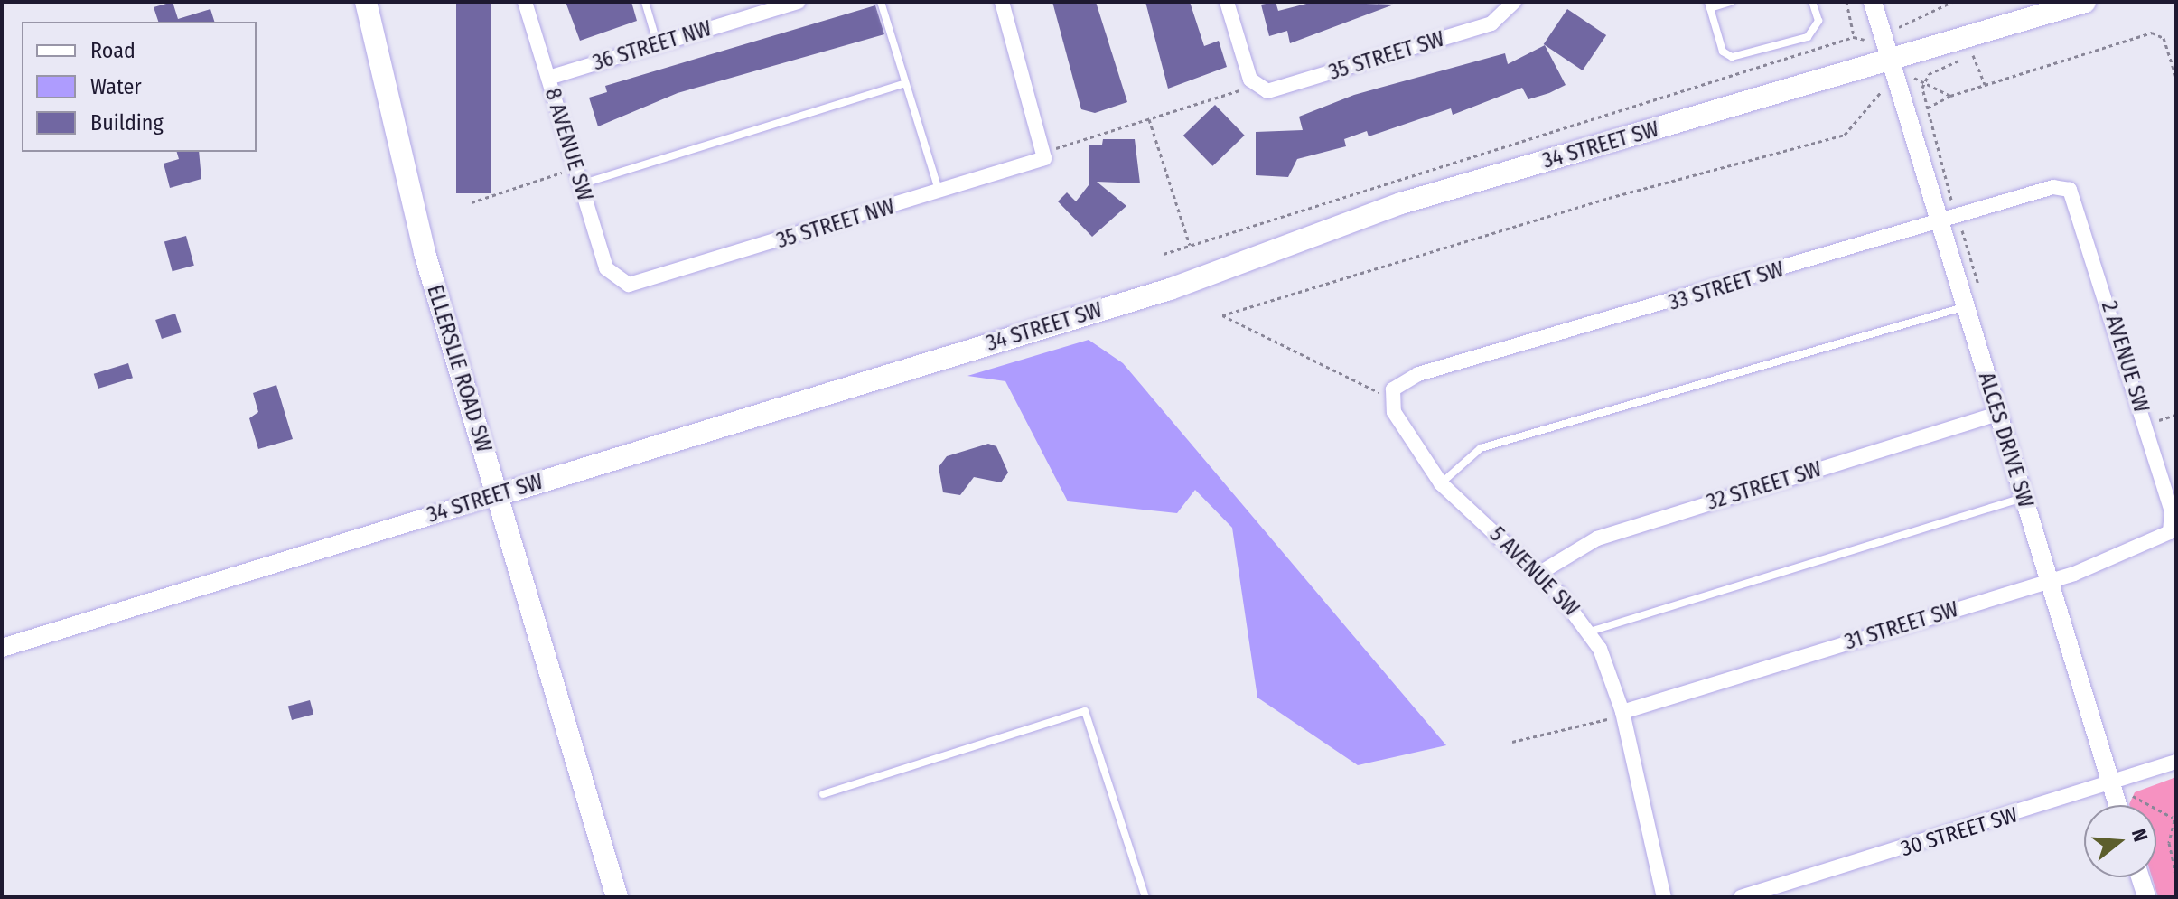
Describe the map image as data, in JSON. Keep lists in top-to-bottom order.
{
  "streets": {
    "main road": ["34 STREET SW", "ELLERSLIE ROAD SW"],
    "street": [
      "36 STREET NW",
      "35 STREET SW",
      "8 AVENUE SW",
      "35 STREET NW",
      "33 STREET SW",
      "2 AVENUE SW",
      "ALCES DRIVE SW",
      "32 STREET SW",
      "5 AVENUE SW",
      "31 STREET SW",
      "30 STREET SW"
    ]
  },
  "crossings": [
    ["36 STREET NW", "8 AVENUE SW"],
    ["8 AVENUE SW", "35 STREET NW"],
    ["34 STREET SW", "ELLERSLIE ROAD SW"],
    ["34 STREET SW", "ALCES DRIVE SW"],
    ["33 STREET SW", "2 AVENUE SW"],
    ["33 STREET SW", "ALCES DRIVE SW"],
    ["33 STREET SW", "5 AVENUE SW"],
    ["2 AVENUE SW", "31 STREET SW"],
    ["ALCES DRIVE SW", "32 STREET SW"],
    ["ALCES DRIVE SW", "31 STREET SW"],
    ["ALCES DRIVE SW", "30 STREET SW"],
    ["32 STREET SW", "5 AVENUE SW"],
    ["5 AVENUE SW", "31 STREET SW"]
  ],
  "legend": ["Road", "Water", "Building"],
  "north": "right"
}
